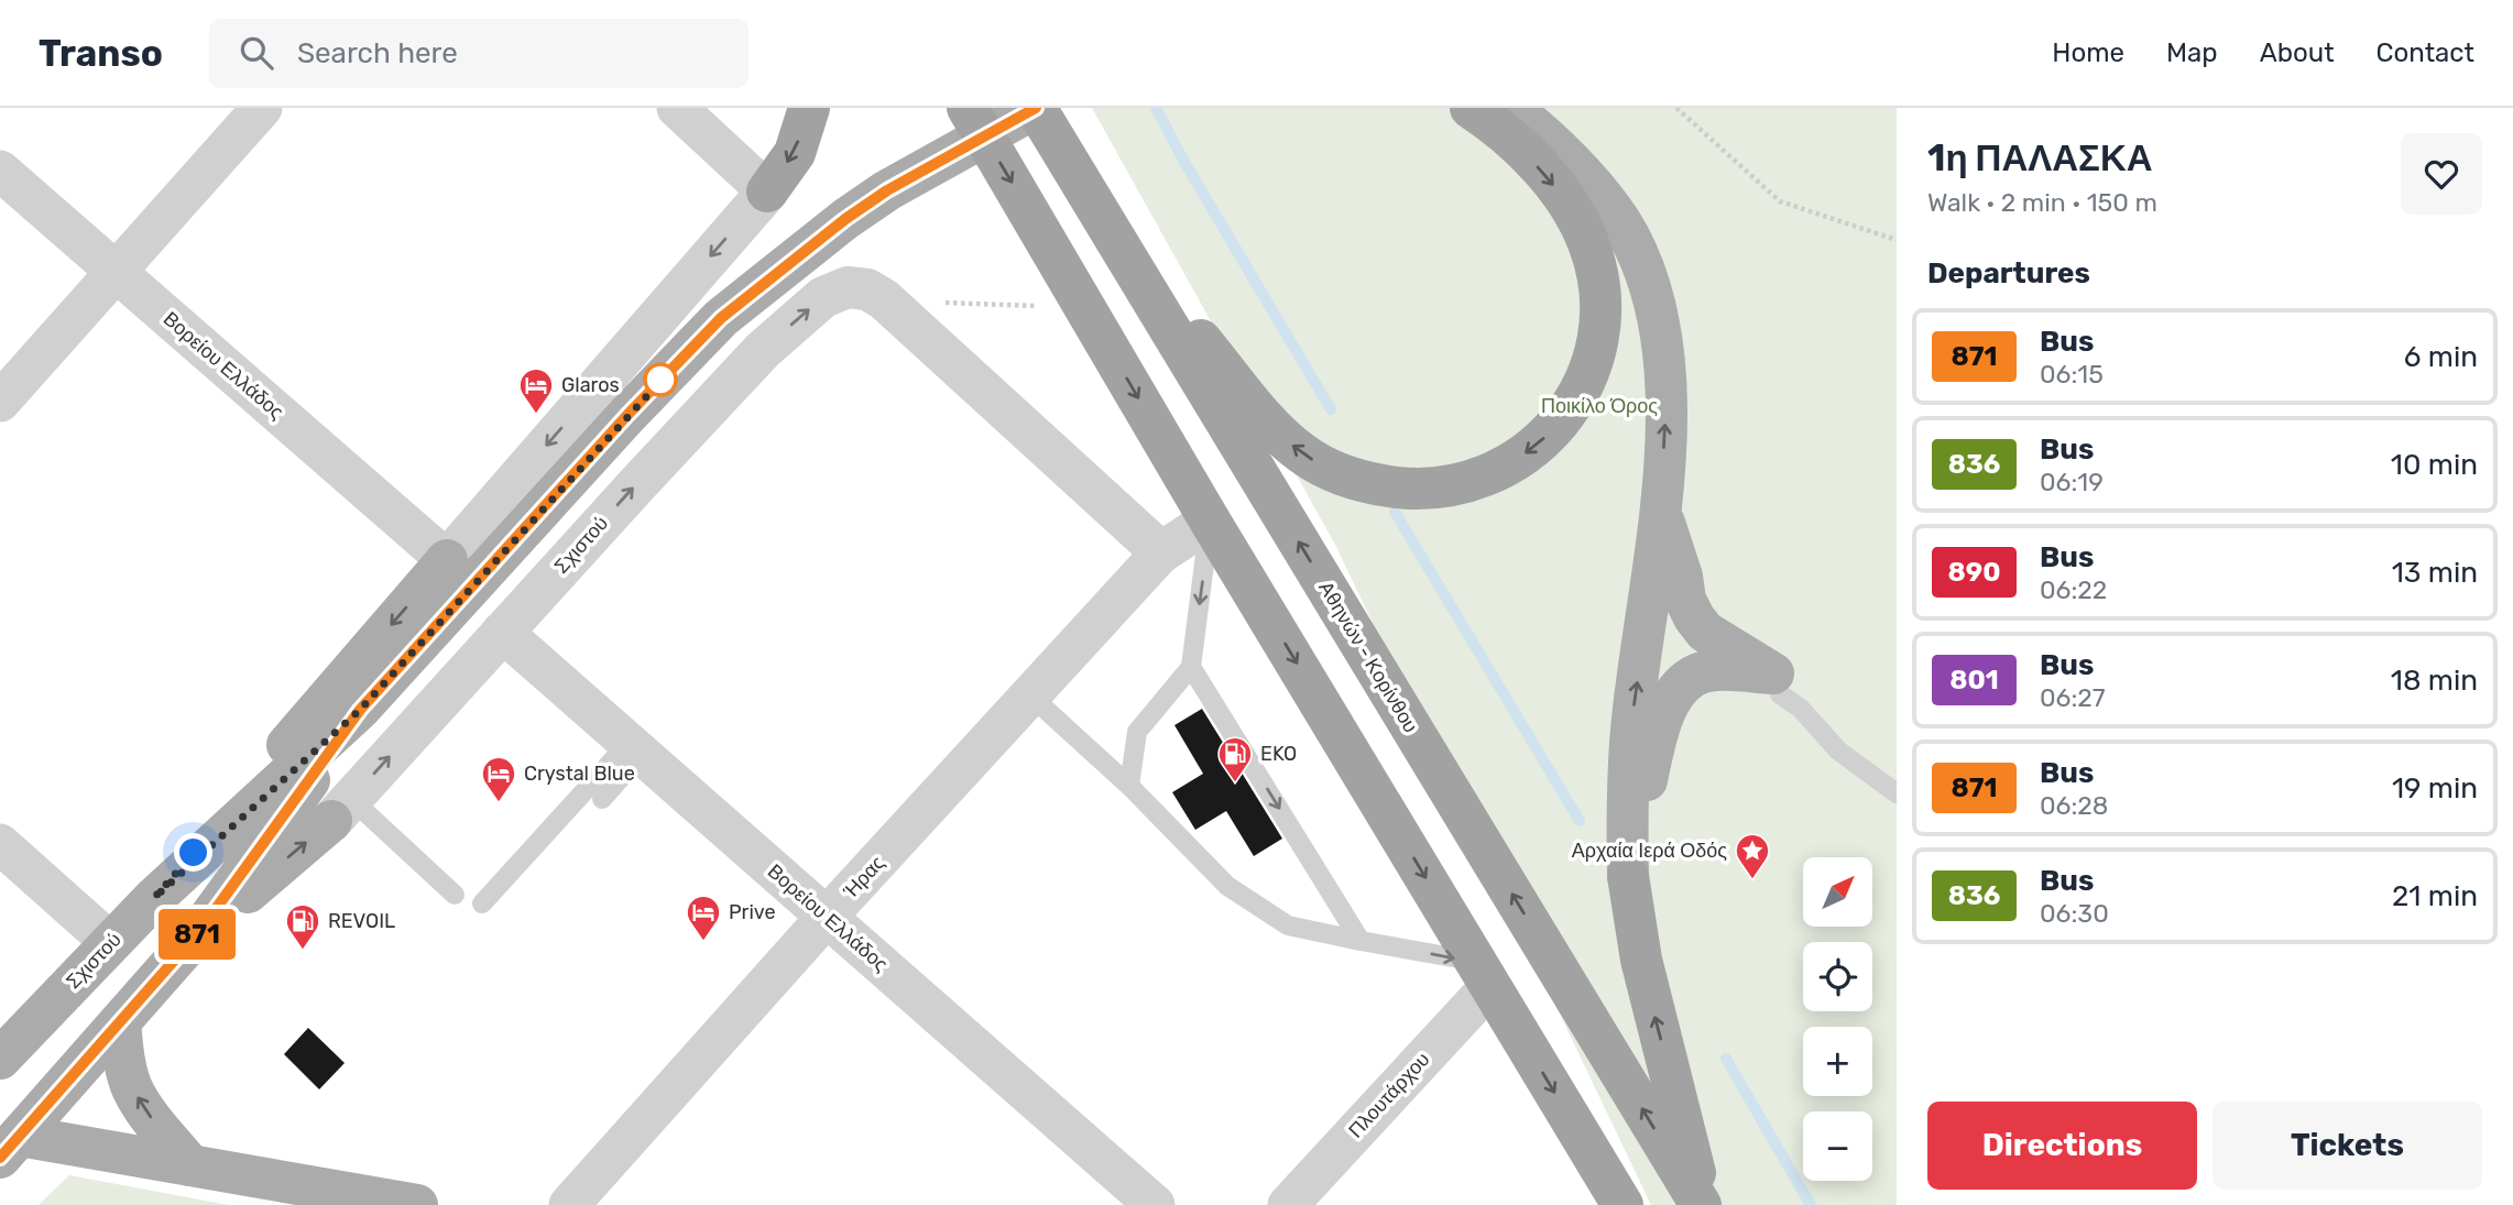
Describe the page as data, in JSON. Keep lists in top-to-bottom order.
{
  "streets": {
    "highway": ["Αθηνών - Κορίνθου"],
    "main road": ["Σχιστού"],
    "street": ["Βορείου Ελλάδος", "Ήρας", "Πλουτάρχου"]
  },
  "crossings": [
    ["Βορείου Ελλάδος", "Σχιστού"],
    ["Βορείου Ελλάδος", "Ήρας"],
    ["Σχιστού", "Αθηνών - Κορίνθου"]
  ],
  "parks": ["Ποικίλο Όρος"],
  "places": {
    "hotel": ["Glaros", "Crystal Blue", "Prive"],
    "fuel station": ["EKO", "REVOIL"],
    "place": ["Αρχαία Ιερά Οδός"]
  },
  "lines": ["bus line 871"],
  "north": "top right",
  "page": {
    "header": "Transo",
    "search": "Search here",
    "nav": [
      "Home",
      "Map",
      "About",
      "Contact"
    ],
    "on_map": "871",
    "heading": [
      ["1η ΠΑΛΑΣΚΑ", "Walk · 2 min · 150 m"],
      "Departures"
    ],
    "list": [
      {
        "mark": "871",
        "name": "Bus",
        "note": "06:15",
        "value": "6 min"
      },
      {
        "mark": "836",
        "name": "Bus",
        "note": "06:19",
        "value": "10 min"
      },
      {
        "mark": "890",
        "name": "Bus",
        "note": "06:22",
        "value": "13 min"
      },
      {
        "mark": "801",
        "name": "Bus",
        "note": "06:27",
        "value": "18 min"
      },
      {
        "mark": "871",
        "name": "Bus",
        "note": "06:28",
        "value": "19 min"
      },
      {
        "mark": "836",
        "name": "Bus",
        "note": "06:30",
        "value": "21 min"
      }
    ],
    "map_buttons": ["+", "−"],
    "buttons": ["Directions", "Tickets"]
  }
}
